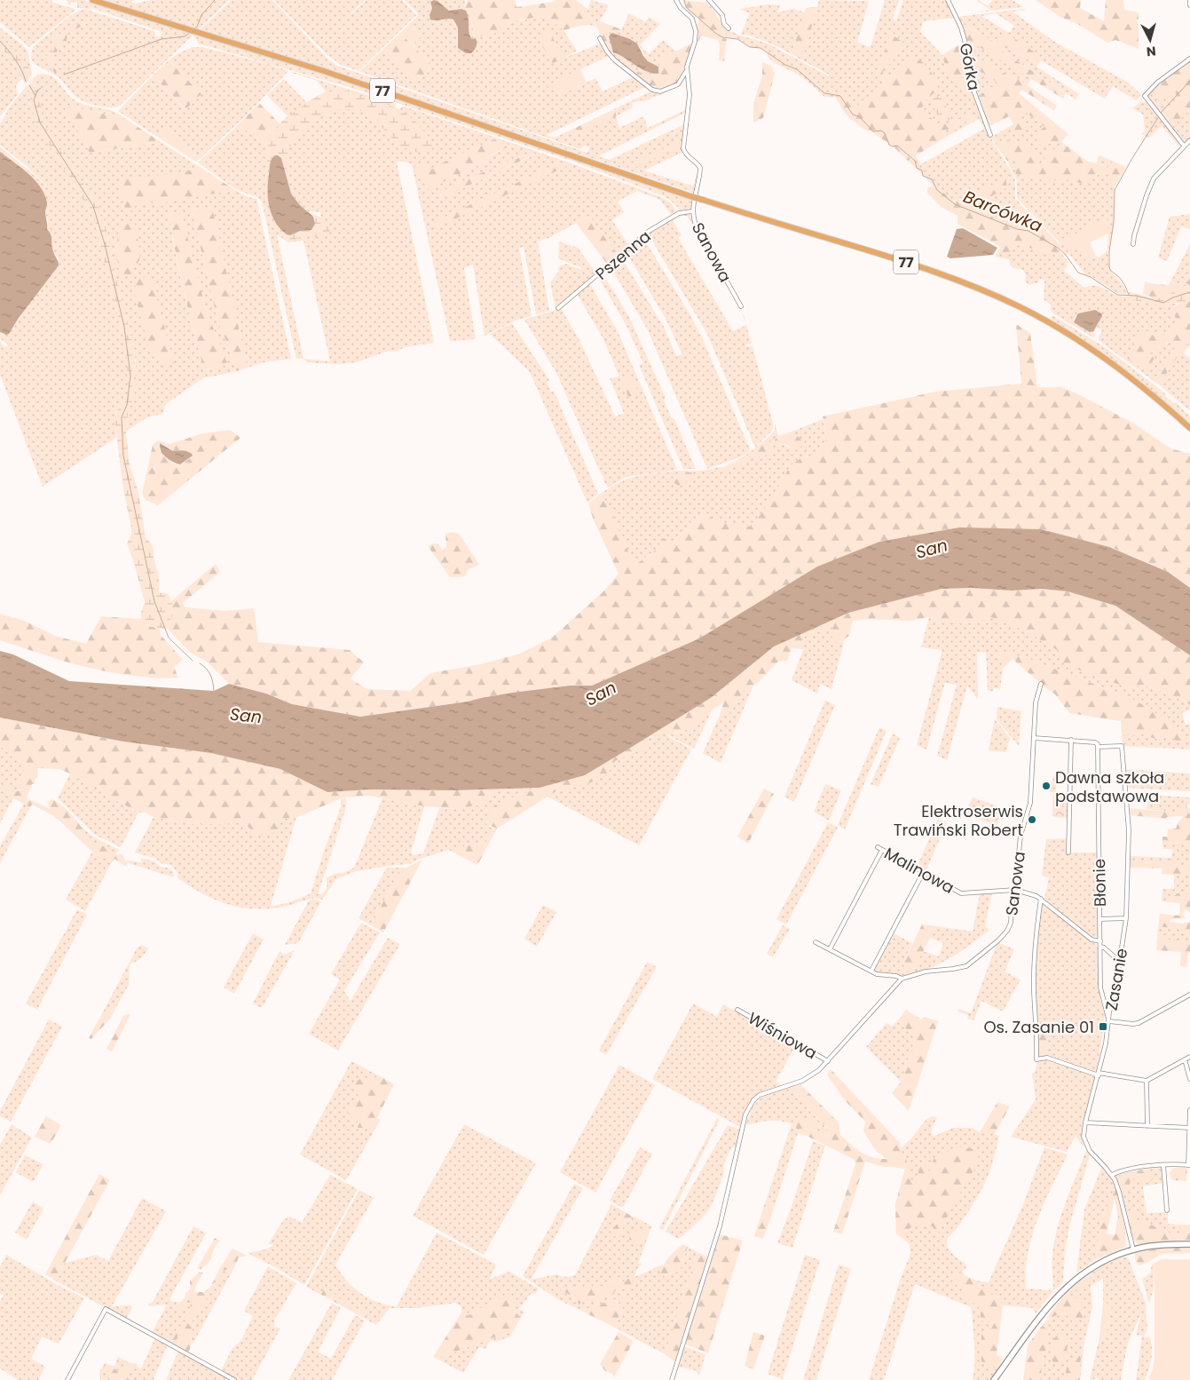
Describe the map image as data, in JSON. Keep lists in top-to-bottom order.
{
  "streets": {
    "main road": ["77"],
    "street": [
      "Górka",
      "Sanowa",
      "Pszenna",
      "Malinowa",
      "Błonie",
      "Zasanie",
      "Wiśniowa"
    ]
  },
  "crossings": [
    ["Sanowa", "Pszenna"],
    ["Sanowa", "Malinowa"],
    ["Błonie", "Zasanie"]
  ],
  "water": ["Barcówka", "San"],
  "places": {
    "other": ["Dawna szkoła podstawowa", "Elektroserwis Trawiński Robert"],
    "transit": ["Os. Zasanie 01"]
  },
  "north": "bottom"
}
